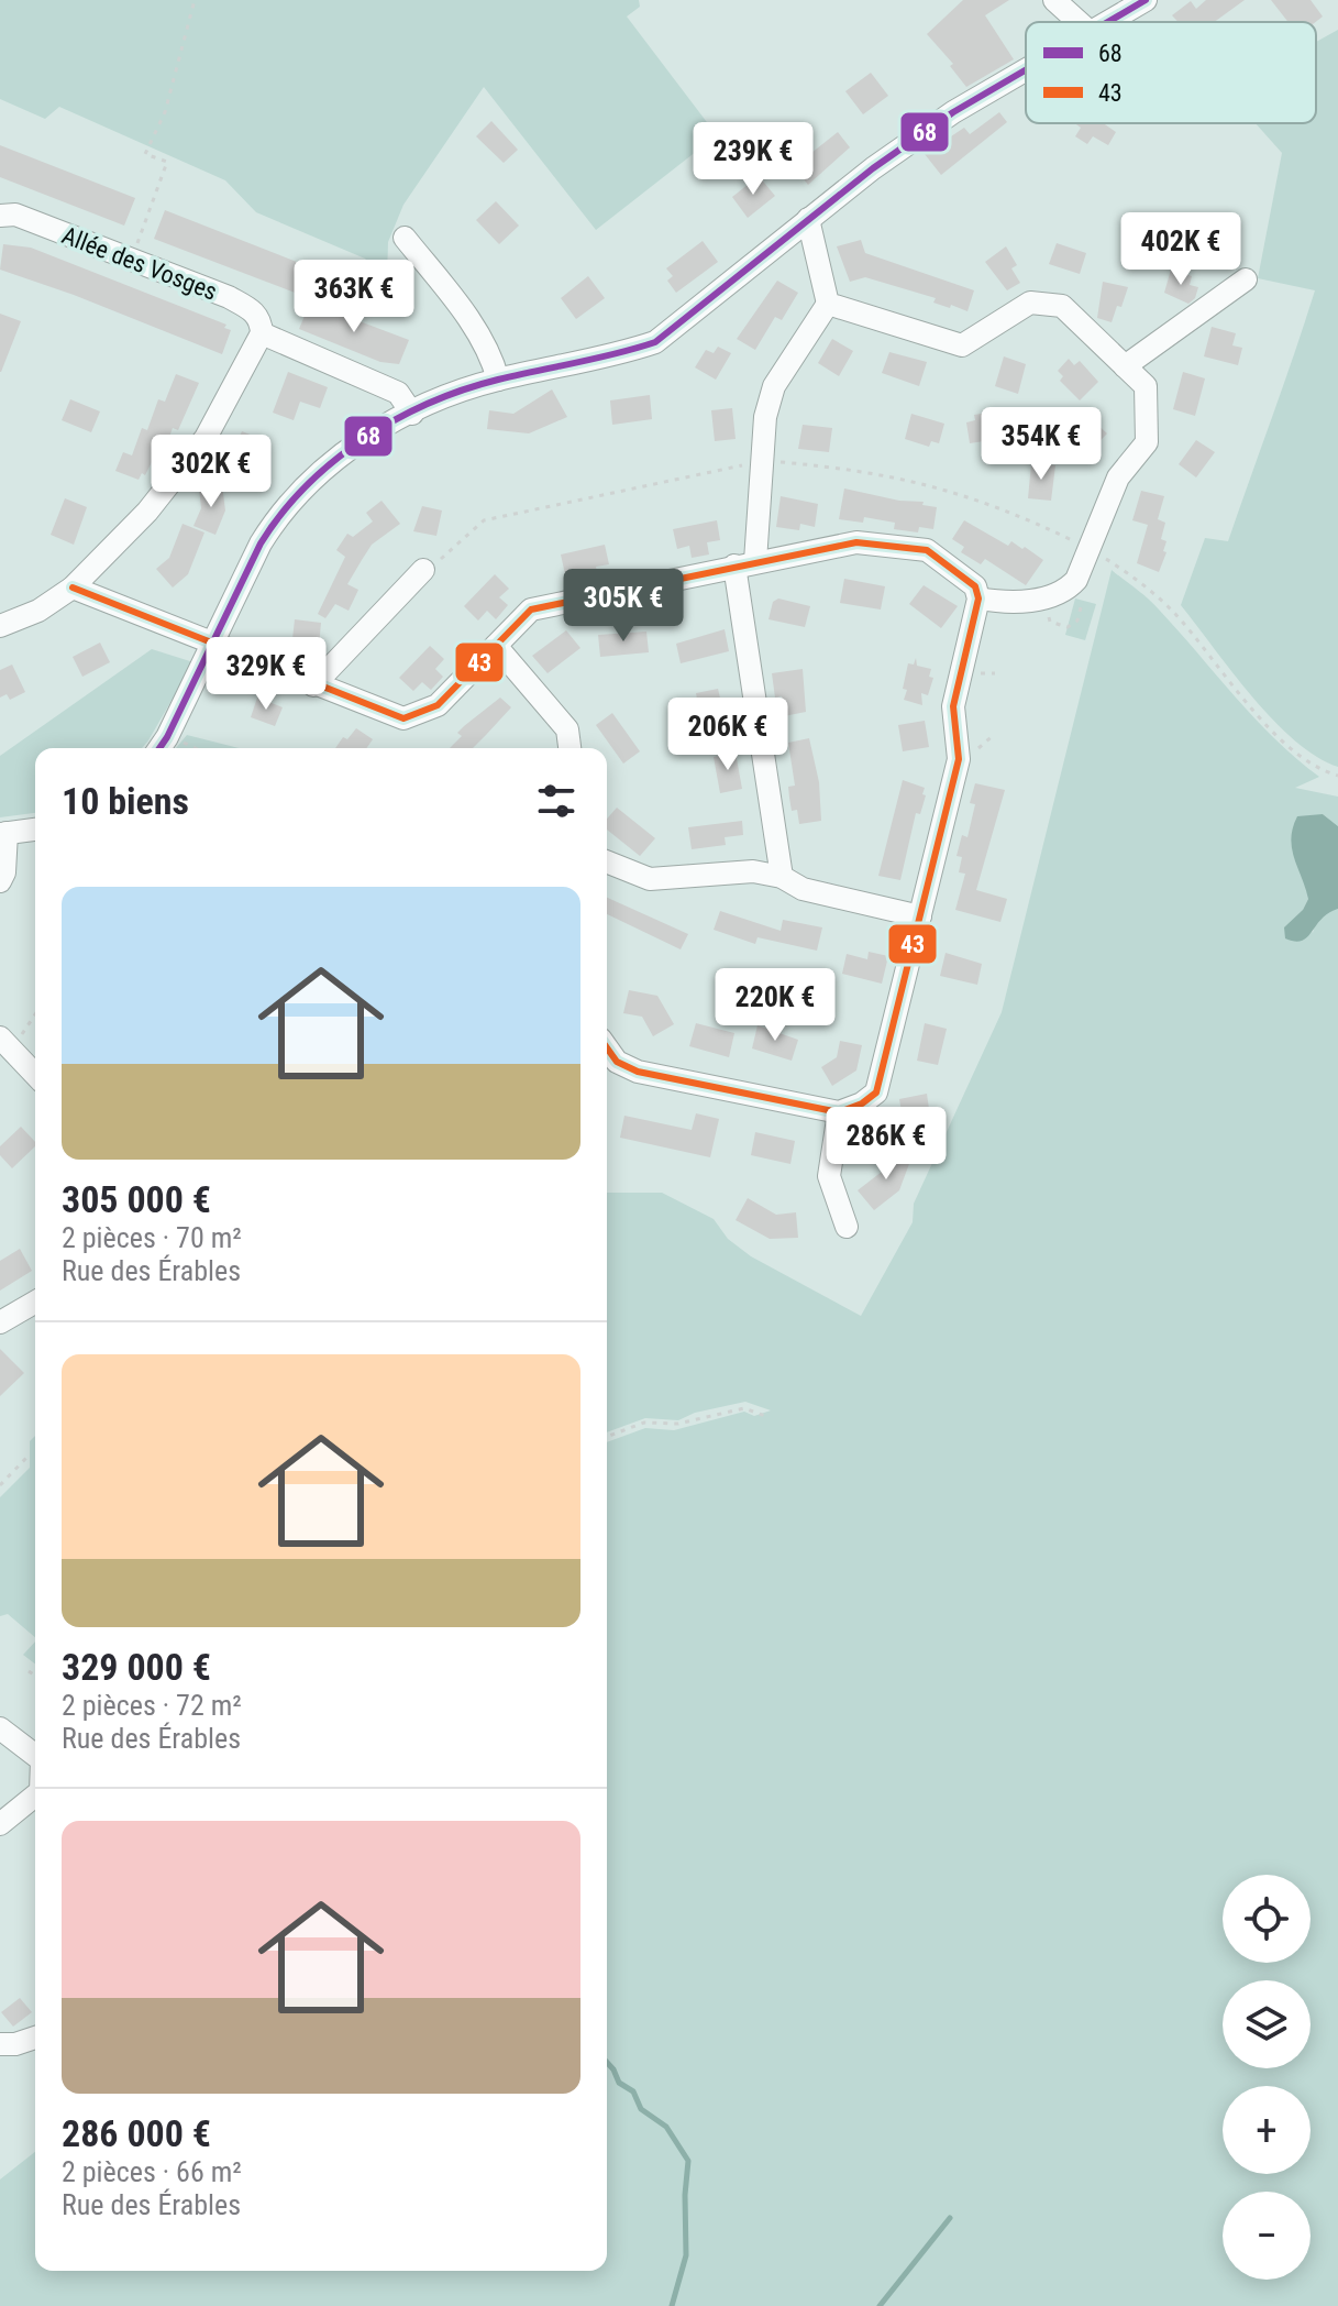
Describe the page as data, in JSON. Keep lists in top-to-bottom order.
{
  "streets": {
    "street": ["Allée des Vosges"]
  },
  "lines": ["transit line 68", "transit line 43"],
  "legend": ["68", "43"],
  "page": {
    "price": [
      "239K €",
      "402K €",
      "363K €",
      "354K €",
      "302K €",
      "305K €",
      "329K €",
      "206K €",
      "220K €",
      "286K €"
    ],
    "heading": "10 biens",
    "list": [
      {
        "name": "305 000 €",
        "note": "2 pièces · 70 m² · Rue des Érables"
      },
      {
        "name": "329 000 €",
        "note": "2 pièces · 72 m² · Rue des Érables"
      },
      {
        "name": "286 000 €",
        "note": "2 pièces · 66 m² · Rue des Érables"
      }
    ],
    "map_buttons": ["+", "−"]
  }
}
